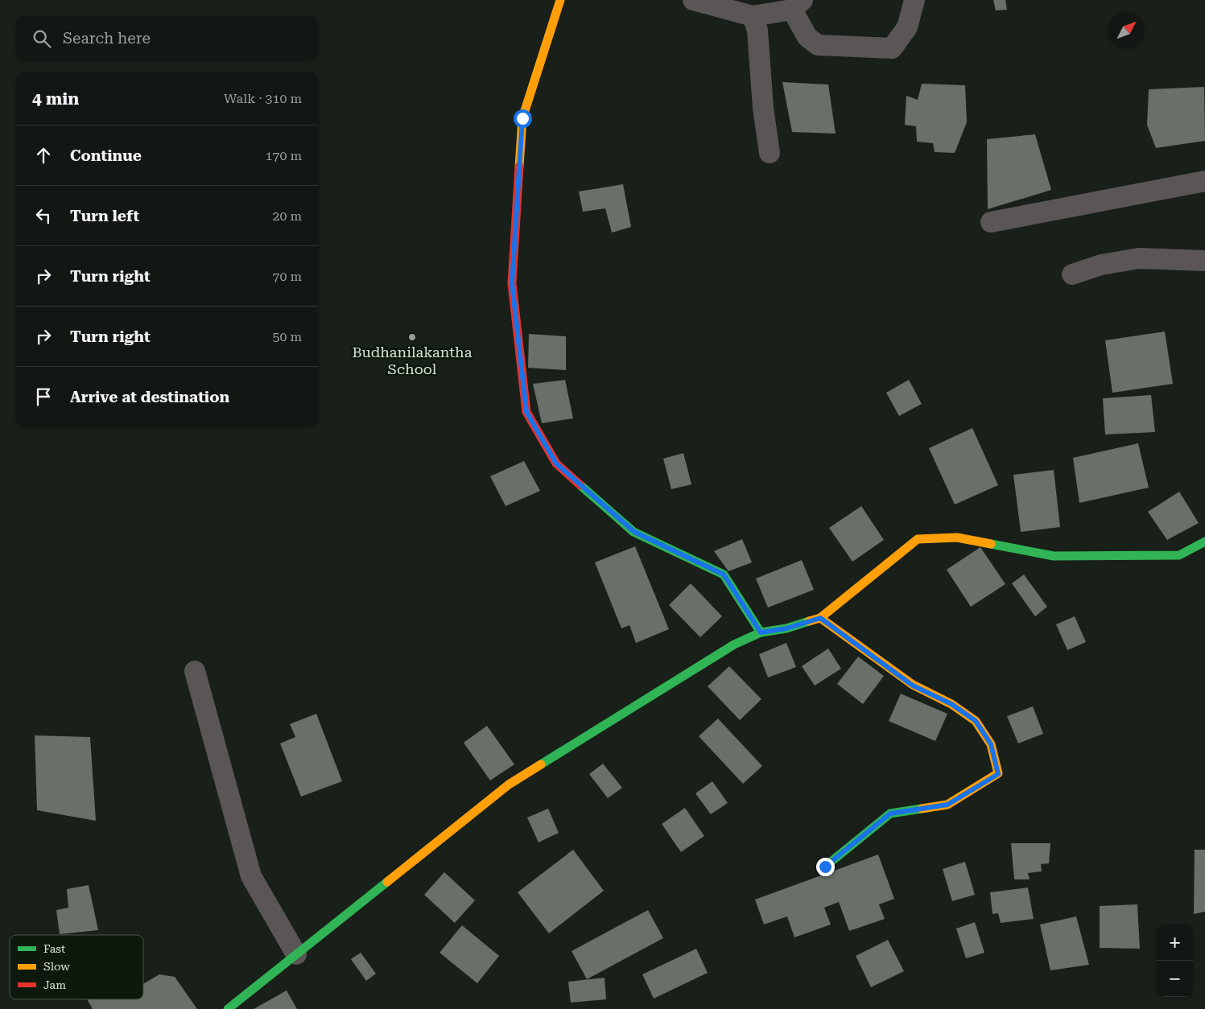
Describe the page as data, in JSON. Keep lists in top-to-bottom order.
{
  "places": ["Budhanilakantha School"],
  "legend": ["Fast", "Slow", "Jam"],
  "north": "top right",
  "page": {
    "search": "Search here",
    "heading": ["4 min", "Walk · 310 m"],
    "list": [
      ["Continue", "170 m"],
      ["Turn left", "20 m"],
      ["Turn right", "70 m"],
      ["Turn right", "50 m"],
      "Arrive at destination"
    ],
    "map_buttons": ["+", "−"]
  }
}
